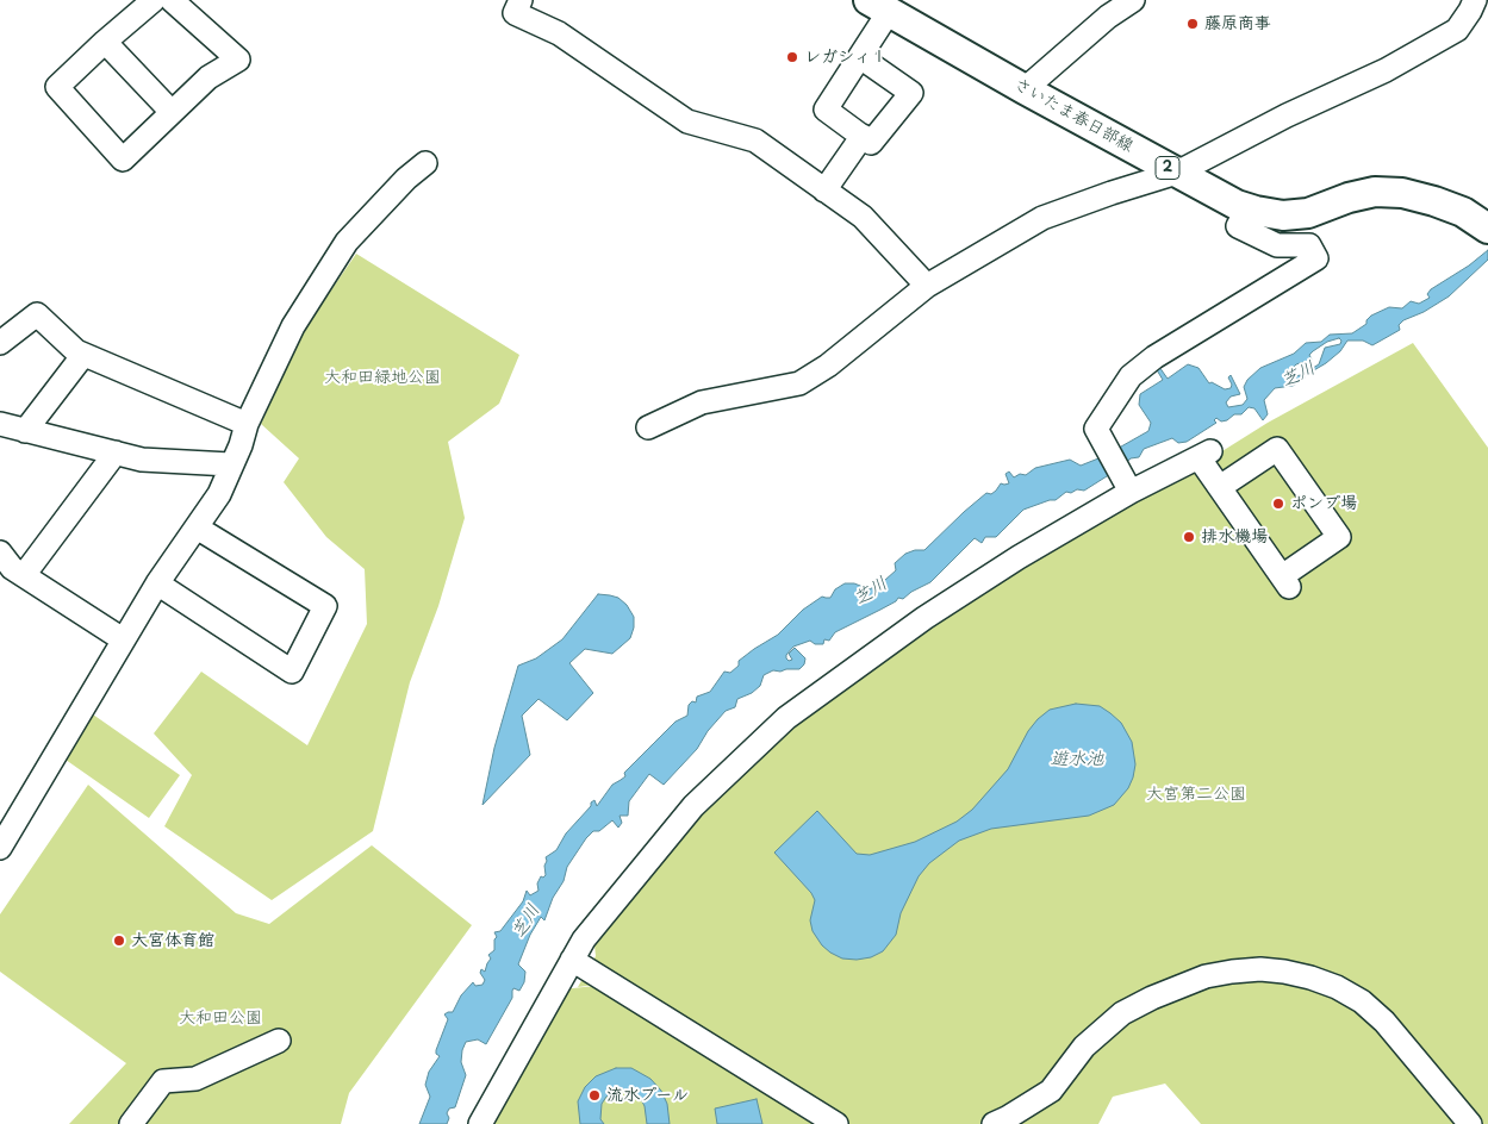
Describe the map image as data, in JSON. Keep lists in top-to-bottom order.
{
  "streets": {
    "main road": ["さいたま春日部線", "2"]
  },
  "water": ["芝川", "遊水池"],
  "parks": ["大和田緑地公園", "大宮第二公園", "大和田公園"],
  "places": [
    "藤原商事",
    "レガシィⅠ",
    "ポンプ場",
    "排水機場",
    "大宮体育館",
    "流水プール"
  ]
}
